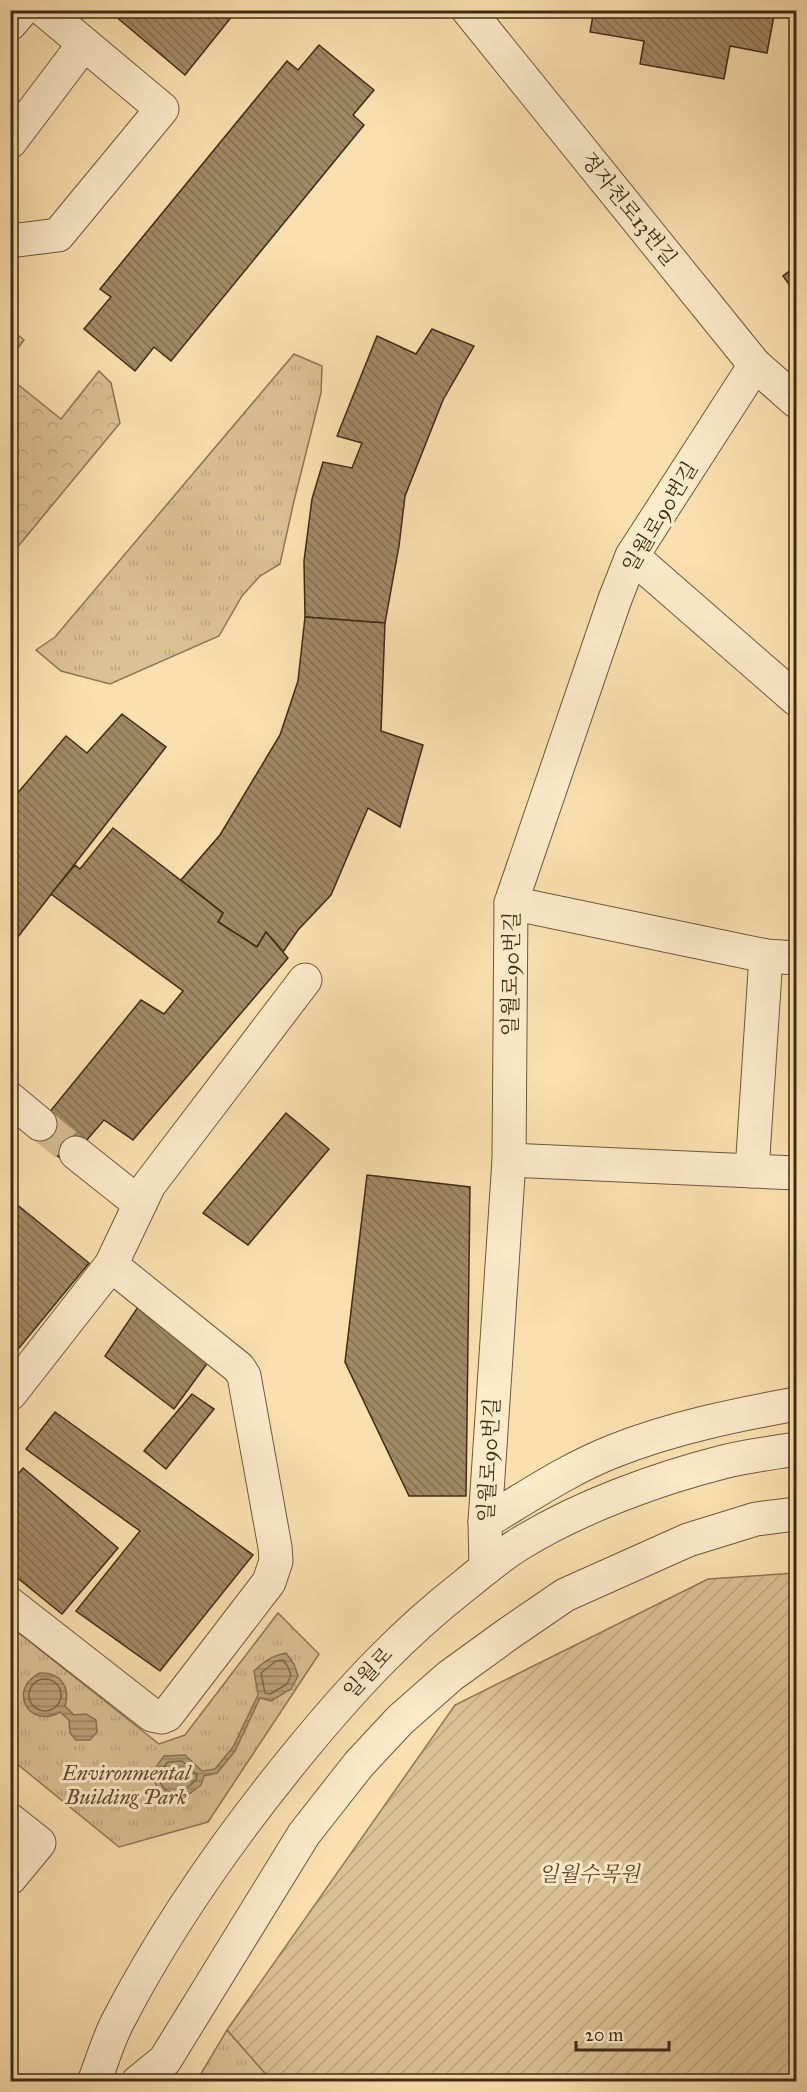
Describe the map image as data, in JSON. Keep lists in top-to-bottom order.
{
  "streets": {
    "street": ["정자천로13번길", "일월로90번길", "일월로"]
  },
  "crossings": [
    ["정자천로13번길", "일월로90번길"],
    ["일월로90번길", "일월로"]
  ],
  "parks": ["Environmental Building Park", "일월수목원"],
  "scale_bar": "20 m"
}
